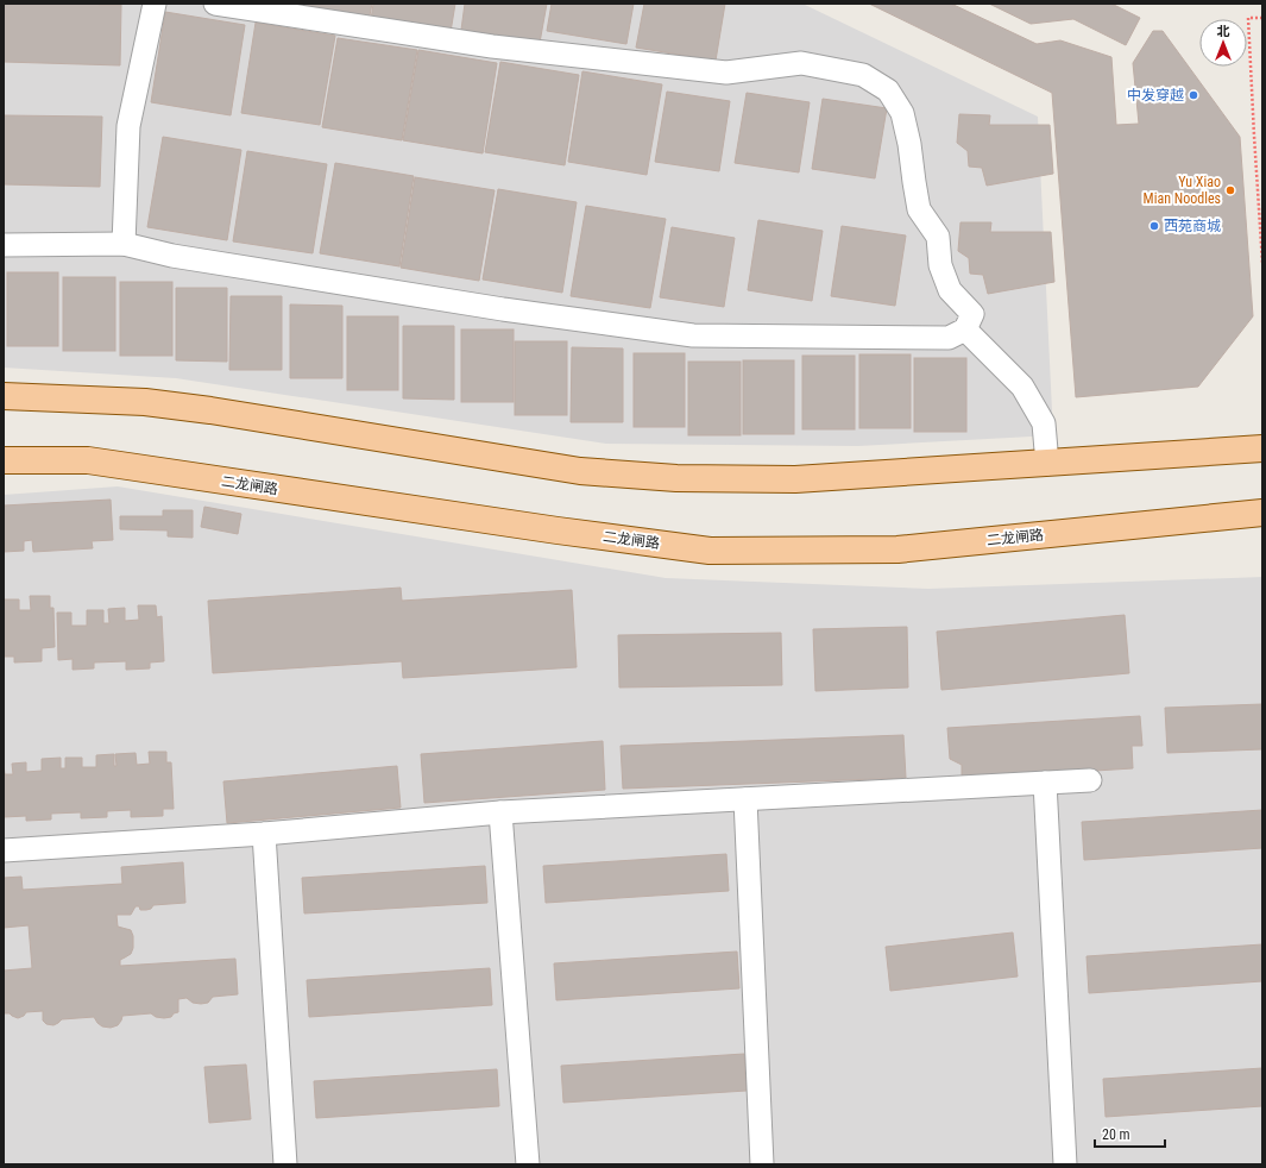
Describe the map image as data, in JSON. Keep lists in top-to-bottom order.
{
  "streets": {
    "main road": ["二龙闸路"]
  },
  "places": ["中发穿越", "Yu Xiao Mian Noodles", "西苑商城"],
  "scale_bar": "20 m",
  "north": "top"
}
